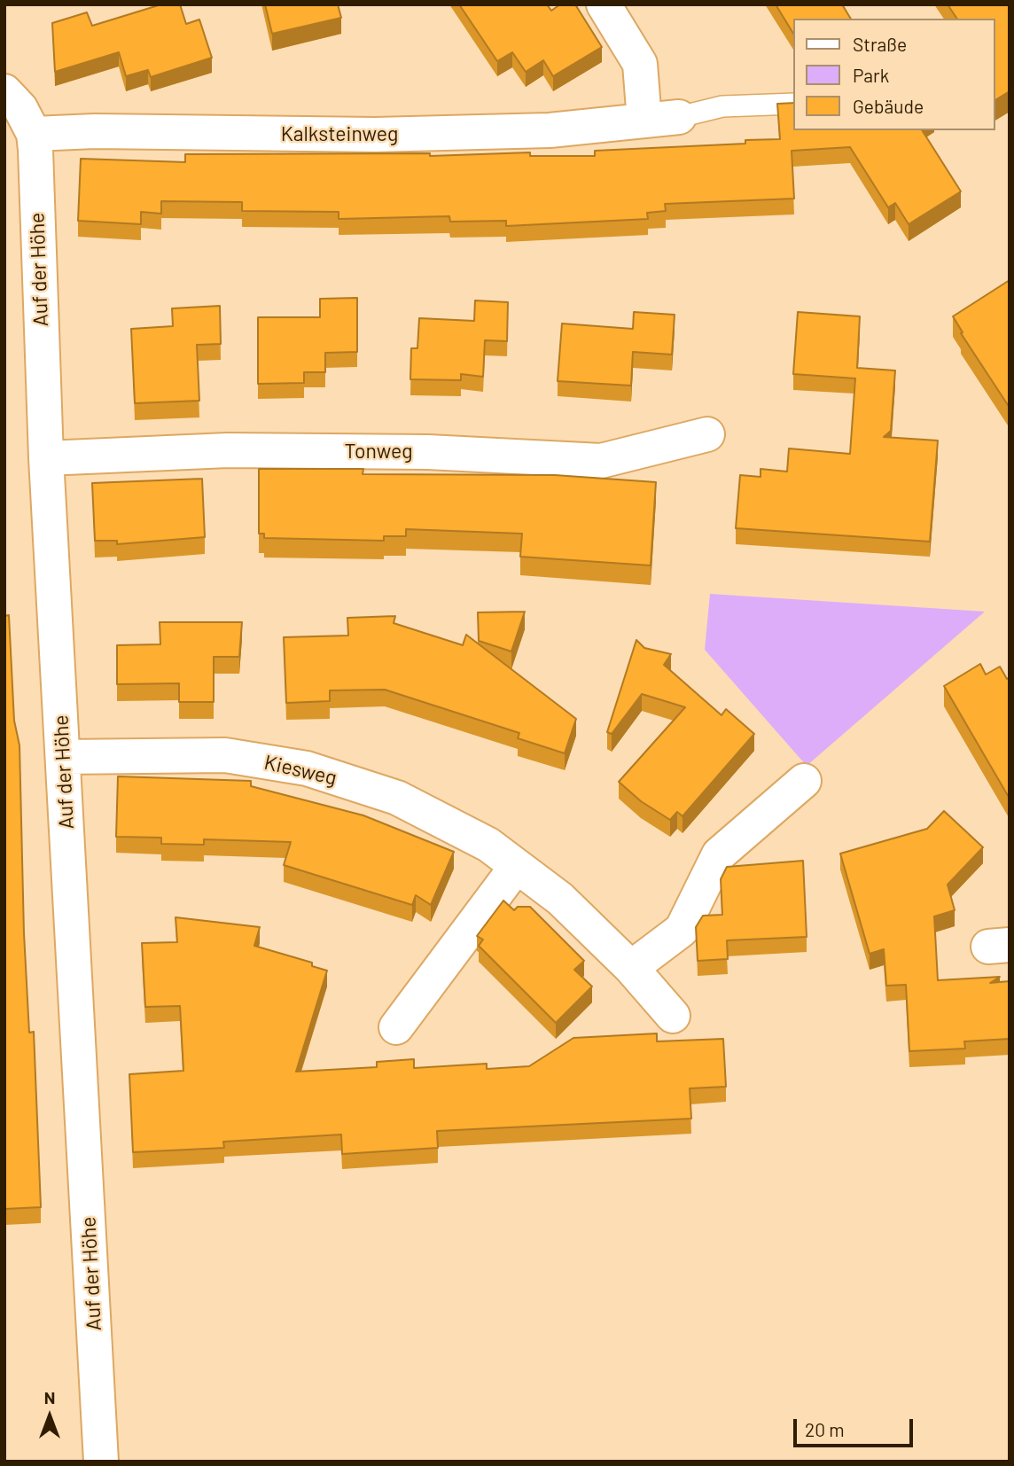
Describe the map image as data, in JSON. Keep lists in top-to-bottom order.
{
  "streets": {
    "street": [
      "Kalksteinweg",
      "Auf der Höhe",
      "Tonweg",
      "Kiesweg"
    ]
  },
  "crossings": [
    ["Kalksteinweg", "Auf der Höhe"],
    ["Auf der Höhe", "Tonweg"],
    ["Auf der Höhe", "Kiesweg"]
  ],
  "legend": ["Straße", "Park", "Gebäude"],
  "scale_bar": "20 m",
  "north": "top"
}
